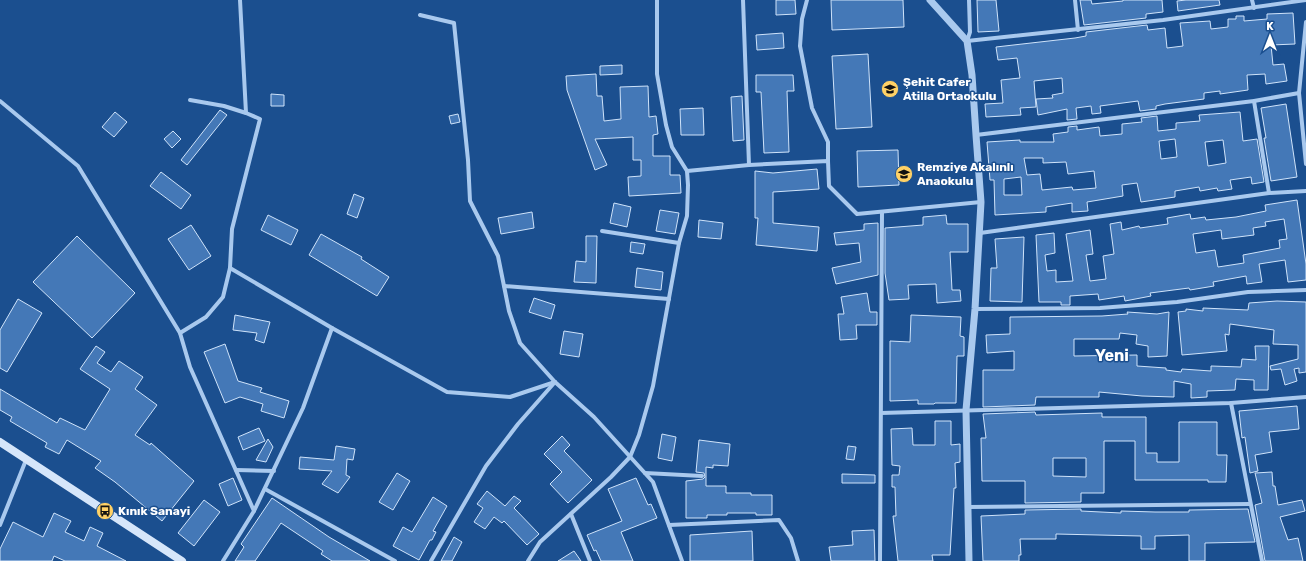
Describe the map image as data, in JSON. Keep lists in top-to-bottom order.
{
  "districts": ["Yeni"],
  "places": {
    "school or university": ["Şehit Cafer Atilla Ortaokulu", "Remziye Akalınlı Anaokulu"],
    "bus stop": ["Kınık Sanayi"]
  },
  "north": "top"
}
